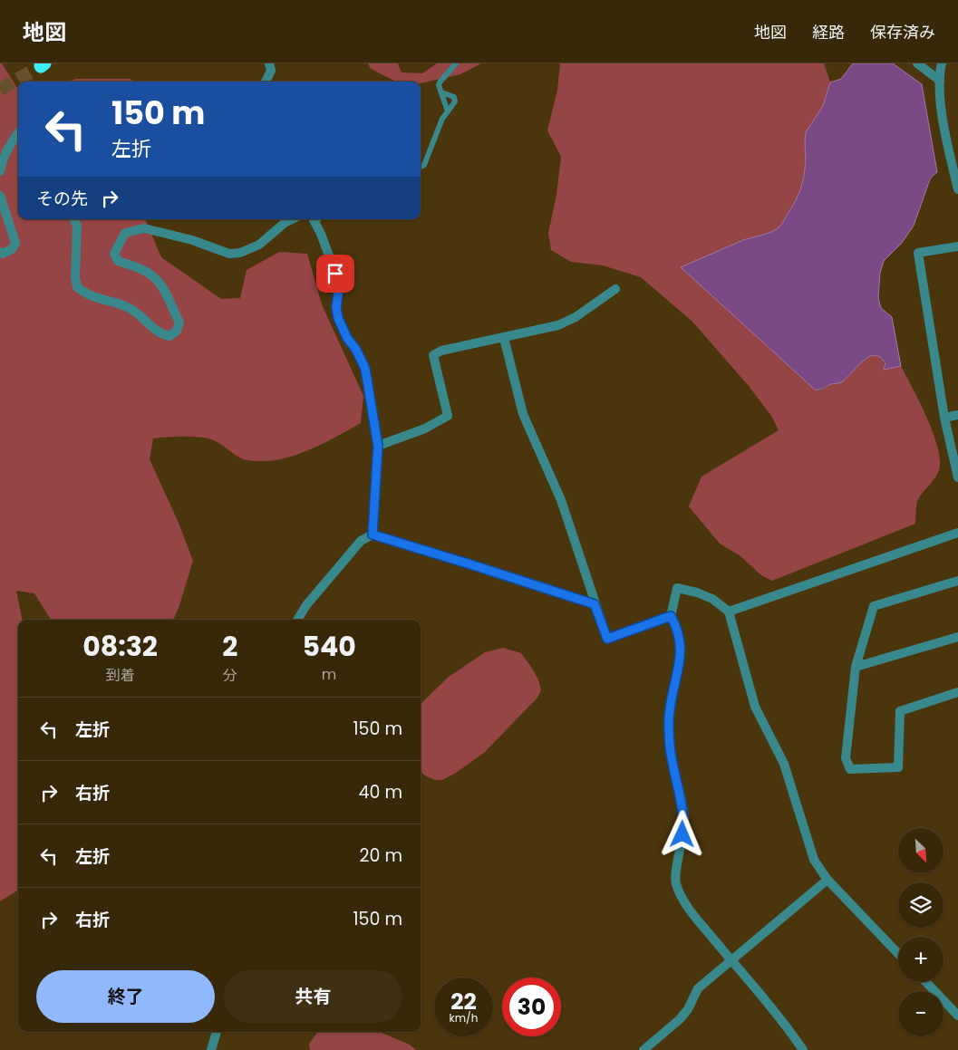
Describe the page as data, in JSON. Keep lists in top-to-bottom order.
{
  "north": "bottom right",
  "page": {
    "header": "地図",
    "nav": ["地図", "経路", "保存済み"],
    "turn": ["150 m", "左折"],
    "then": "その先",
    "eta": [
      "08:32",
      "到着",
      "2",
      "分",
      "540",
      "m"
    ],
    "list": [
      {
        "name": "左折",
        "value": "150 m"
      },
      {
        "name": "右折",
        "value": "40 m"
      },
      {
        "name": "左折",
        "value": "20 m"
      },
      {
        "name": "右折",
        "value": "150 m"
      }
    ],
    "map_buttons": ["+", "−"],
    "buttons": ["終了", "共有"],
    "speed": "22 km/h",
    "limit": "30"
  }
}
